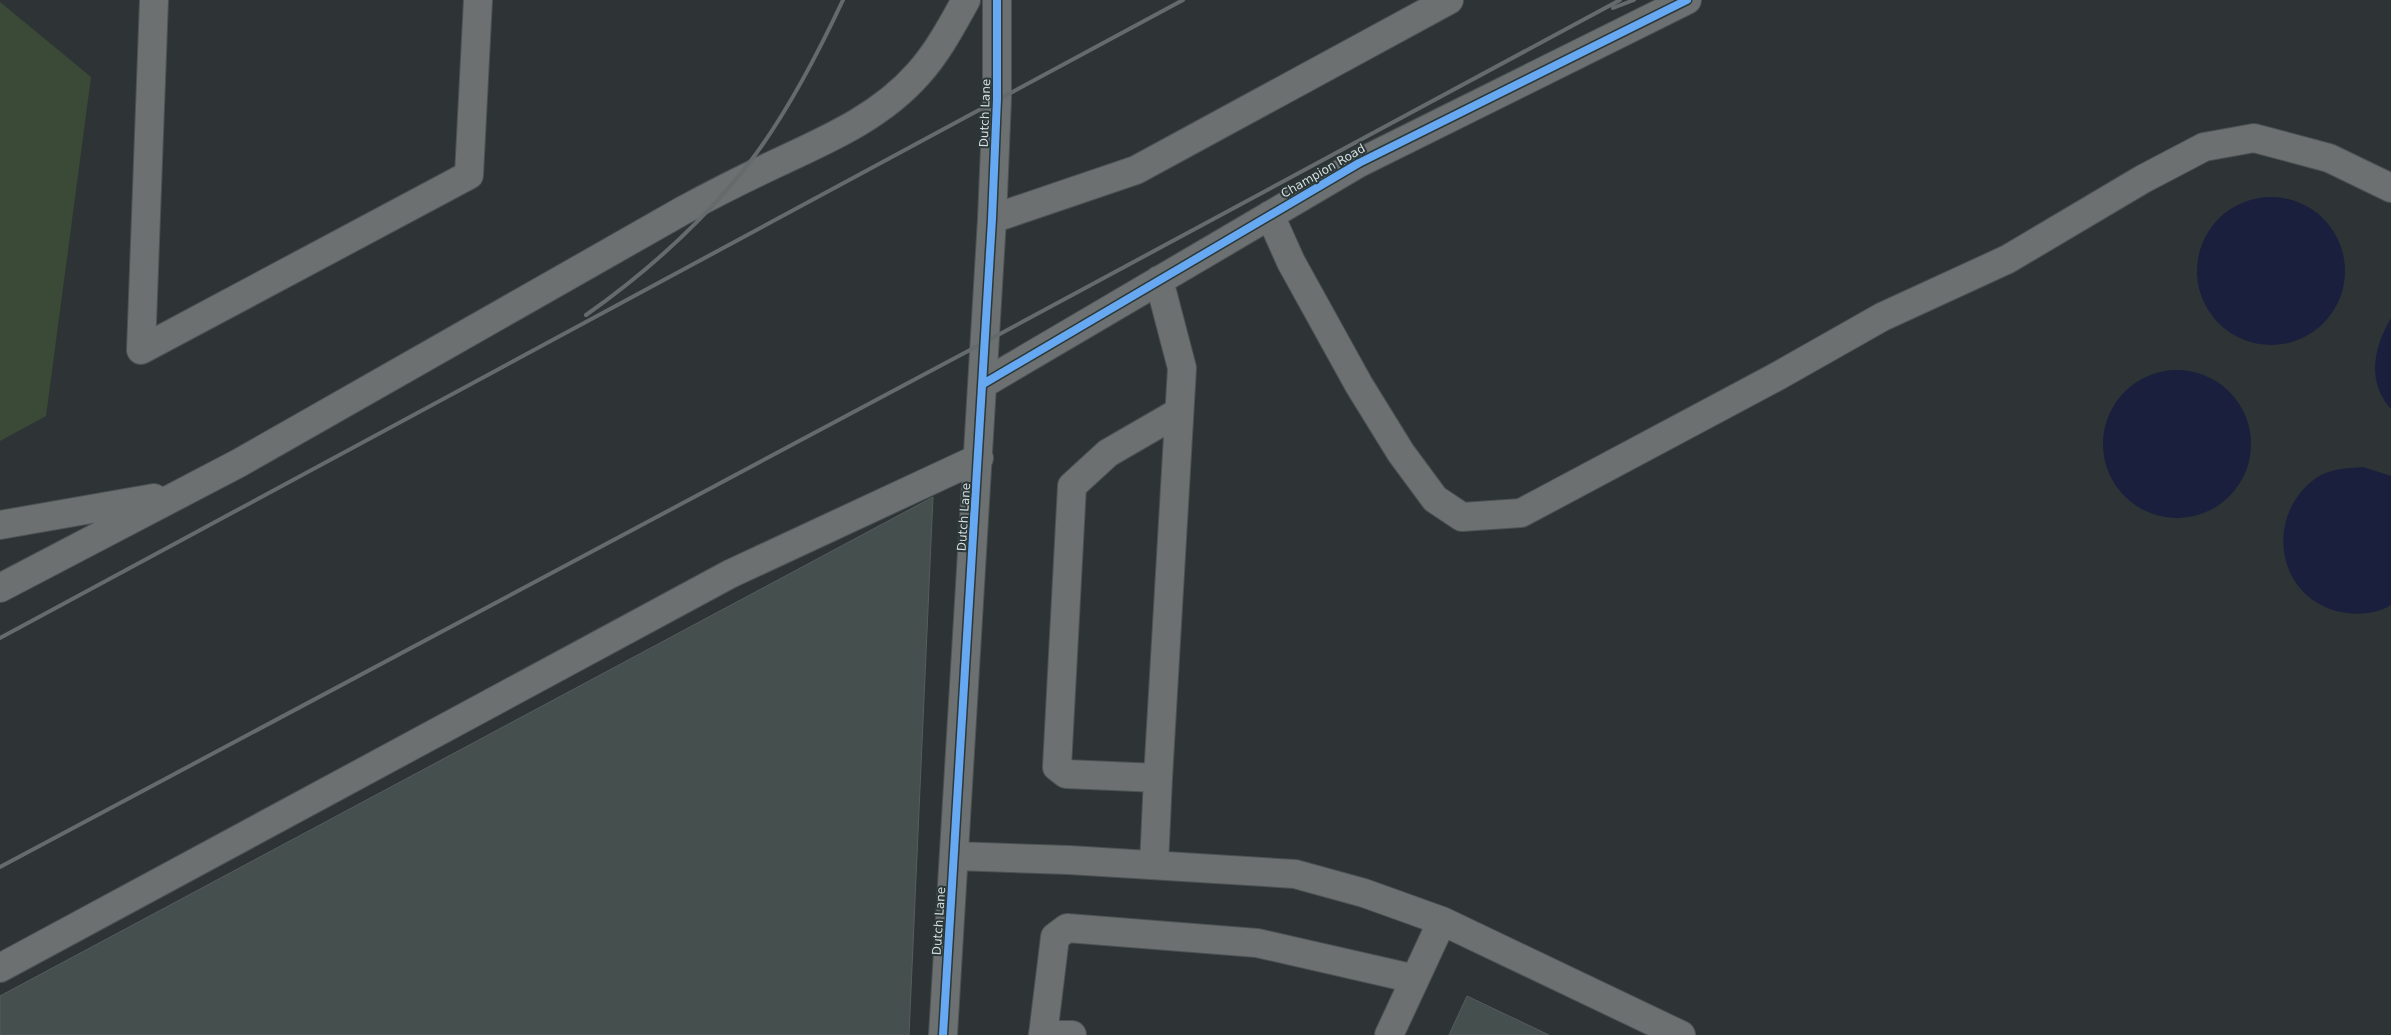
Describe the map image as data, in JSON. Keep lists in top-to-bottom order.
{
  "streets": {
    "street": ["Dutch Lane", "Champion Road"]
  },
  "crossings": [
    ["Dutch Lane", "Champion Road"]
  ]
}
